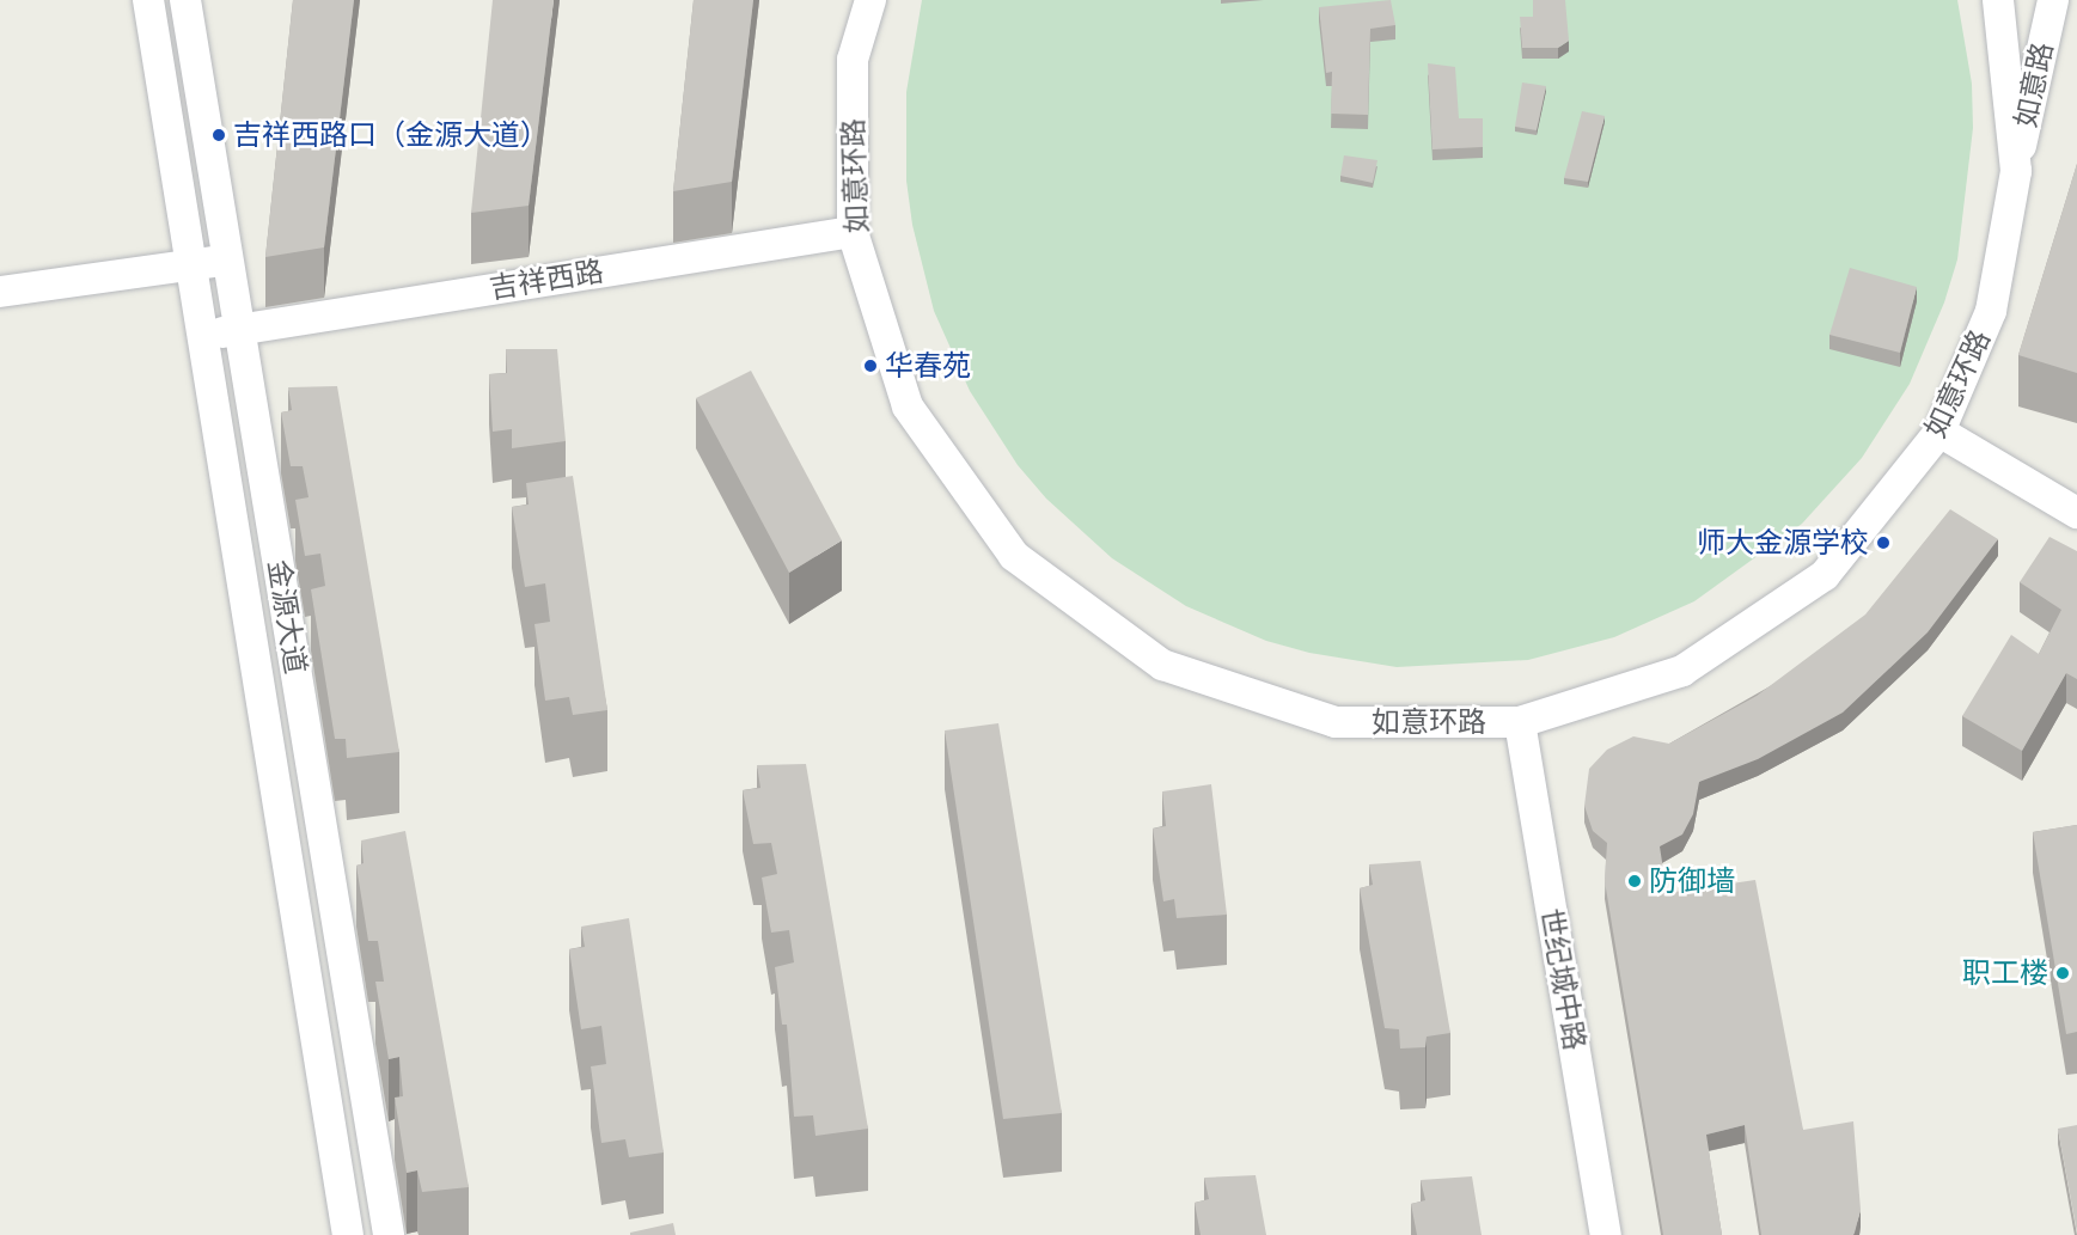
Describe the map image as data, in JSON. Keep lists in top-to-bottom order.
{
  "streets": {
    "street": [
      "如意路",
      "如意环路",
      "吉祥西路",
      "金源大道",
      "世纪城中路"
    ]
  },
  "crossings": [
    ["如意路", "如意环路"],
    ["如意环路", "吉祥西路"],
    ["如意环路", "世纪城中路"],
    ["吉祥西路", "金源大道"]
  ],
  "places": [
    "吉祥西路口（金源大道）",
    "华春苑",
    "师大金源学校",
    "防御墙",
    "职工楼"
  ]
}
